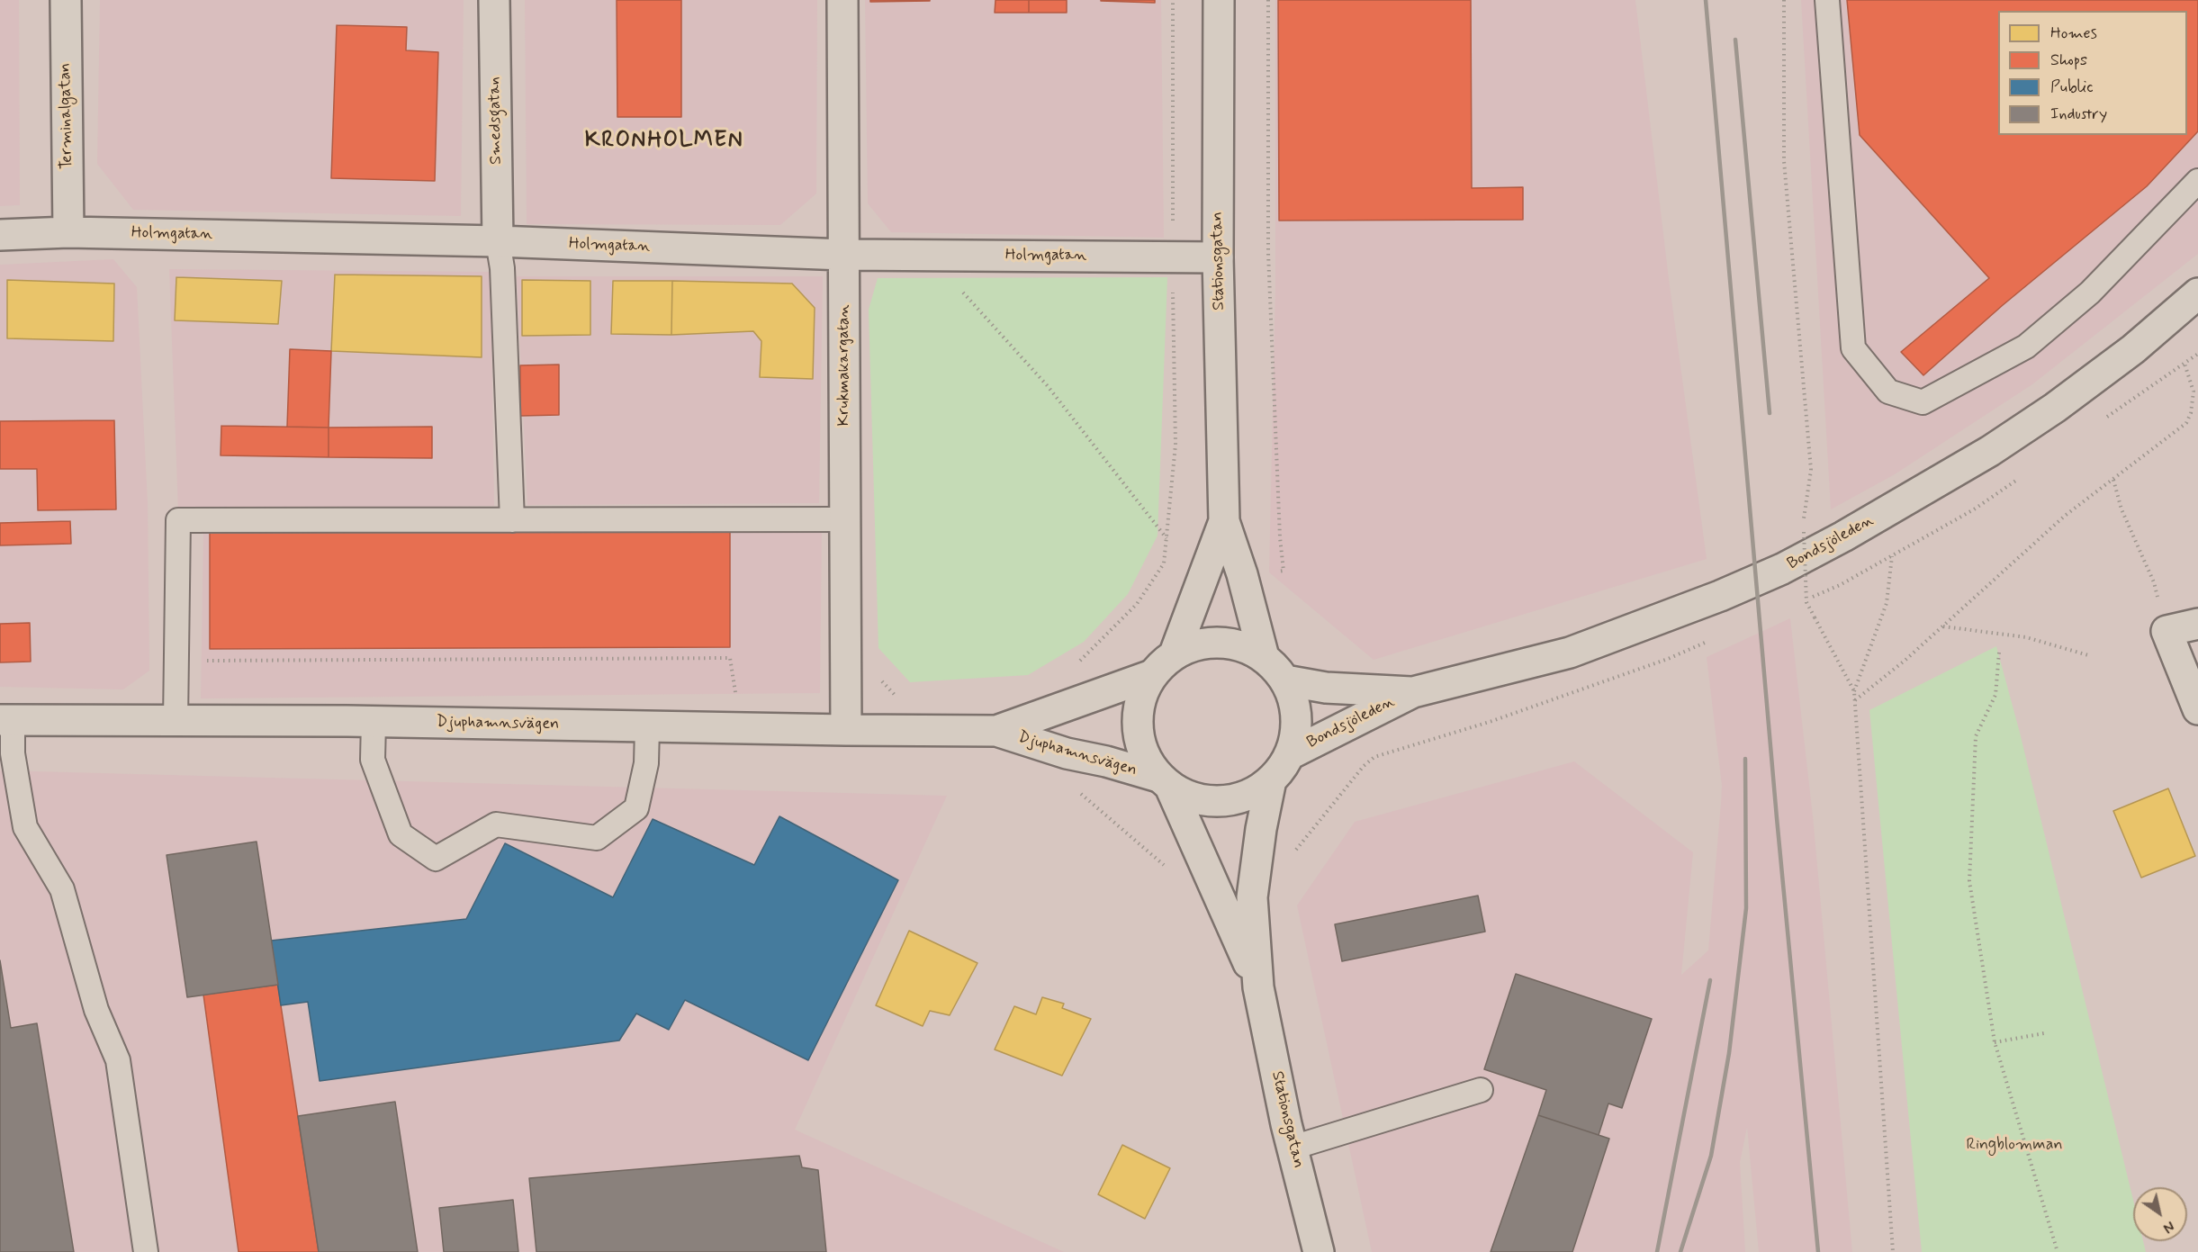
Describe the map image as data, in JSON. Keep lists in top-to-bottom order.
{
  "streets": {
    "street": [
      "Terminalgatan",
      "Smedsgatan",
      "Holmgatan",
      "Stationsgatan",
      "Krukmakargatan",
      "Bondsjöleden",
      "Djuphamnsvägen"
    ]
  },
  "crossings": [
    ["Terminalgatan", "Holmgatan"],
    ["Smedsgatan", "Holmgatan"],
    ["Holmgatan", "Stationsgatan"],
    ["Holmgatan", "Krukmakargatan"],
    ["Stationsgatan", "Bondsjöleden"],
    ["Stationsgatan", "Djuphamnsvägen"],
    ["Krukmakargatan", "Djuphamnsvägen"],
    ["Bondsjöleden", "Djuphamnsvägen"]
  ],
  "districts": ["KRONHOLMEN"],
  "parks": ["Ringblomman"],
  "legend": [
    "Homes",
    "Shops",
    "Public",
    "Industry"
  ],
  "north": "bottom right"
}
